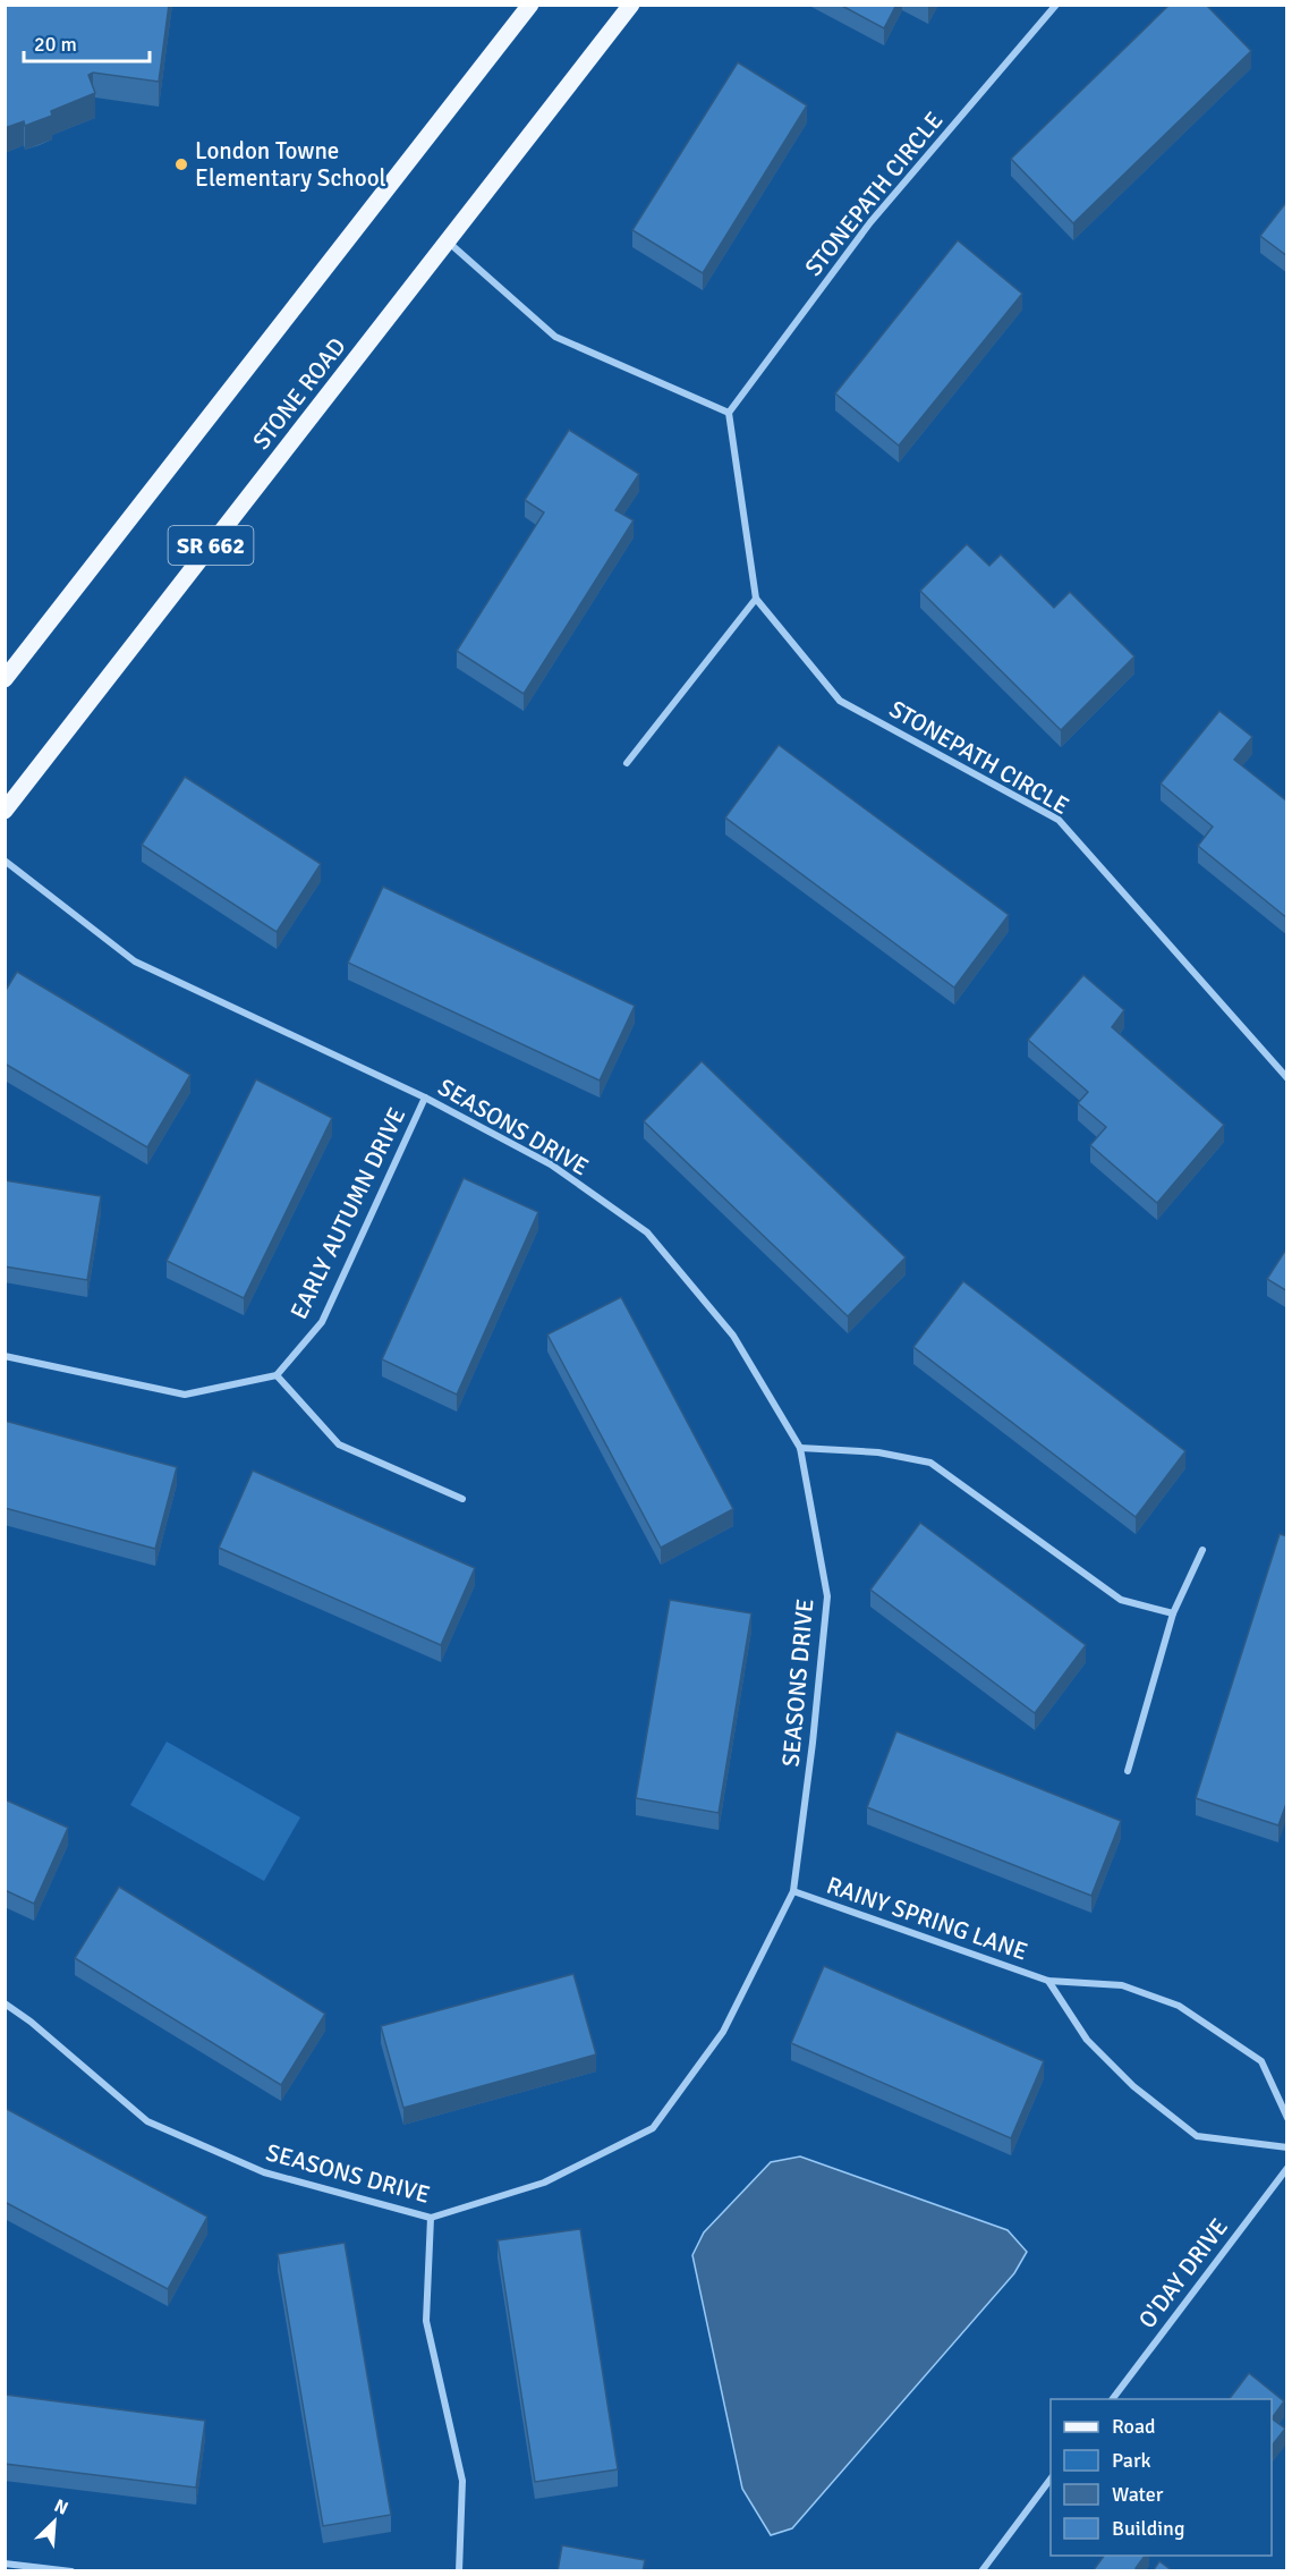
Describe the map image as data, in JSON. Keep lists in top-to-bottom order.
{
  "streets": {
    "main road": ["STONE ROAD", "SR 662"],
    "street": [
      "STONEPATH CIRCLE",
      "SEASONS DRIVE",
      "EARLY AUTUMN DRIVE",
      "RAINY SPRING LANE",
      "O'DAY DRIVE"
    ]
  },
  "crossings": [
    ["SEASONS DRIVE", "EARLY AUTUMN DRIVE"],
    ["SEASONS DRIVE", "RAINY SPRING LANE"]
  ],
  "places": ["London Towne Elementary School"],
  "legend": [
    "Road",
    "Park",
    "Water",
    "Building"
  ],
  "scale_bar": "20 m",
  "north": "top right"
}
